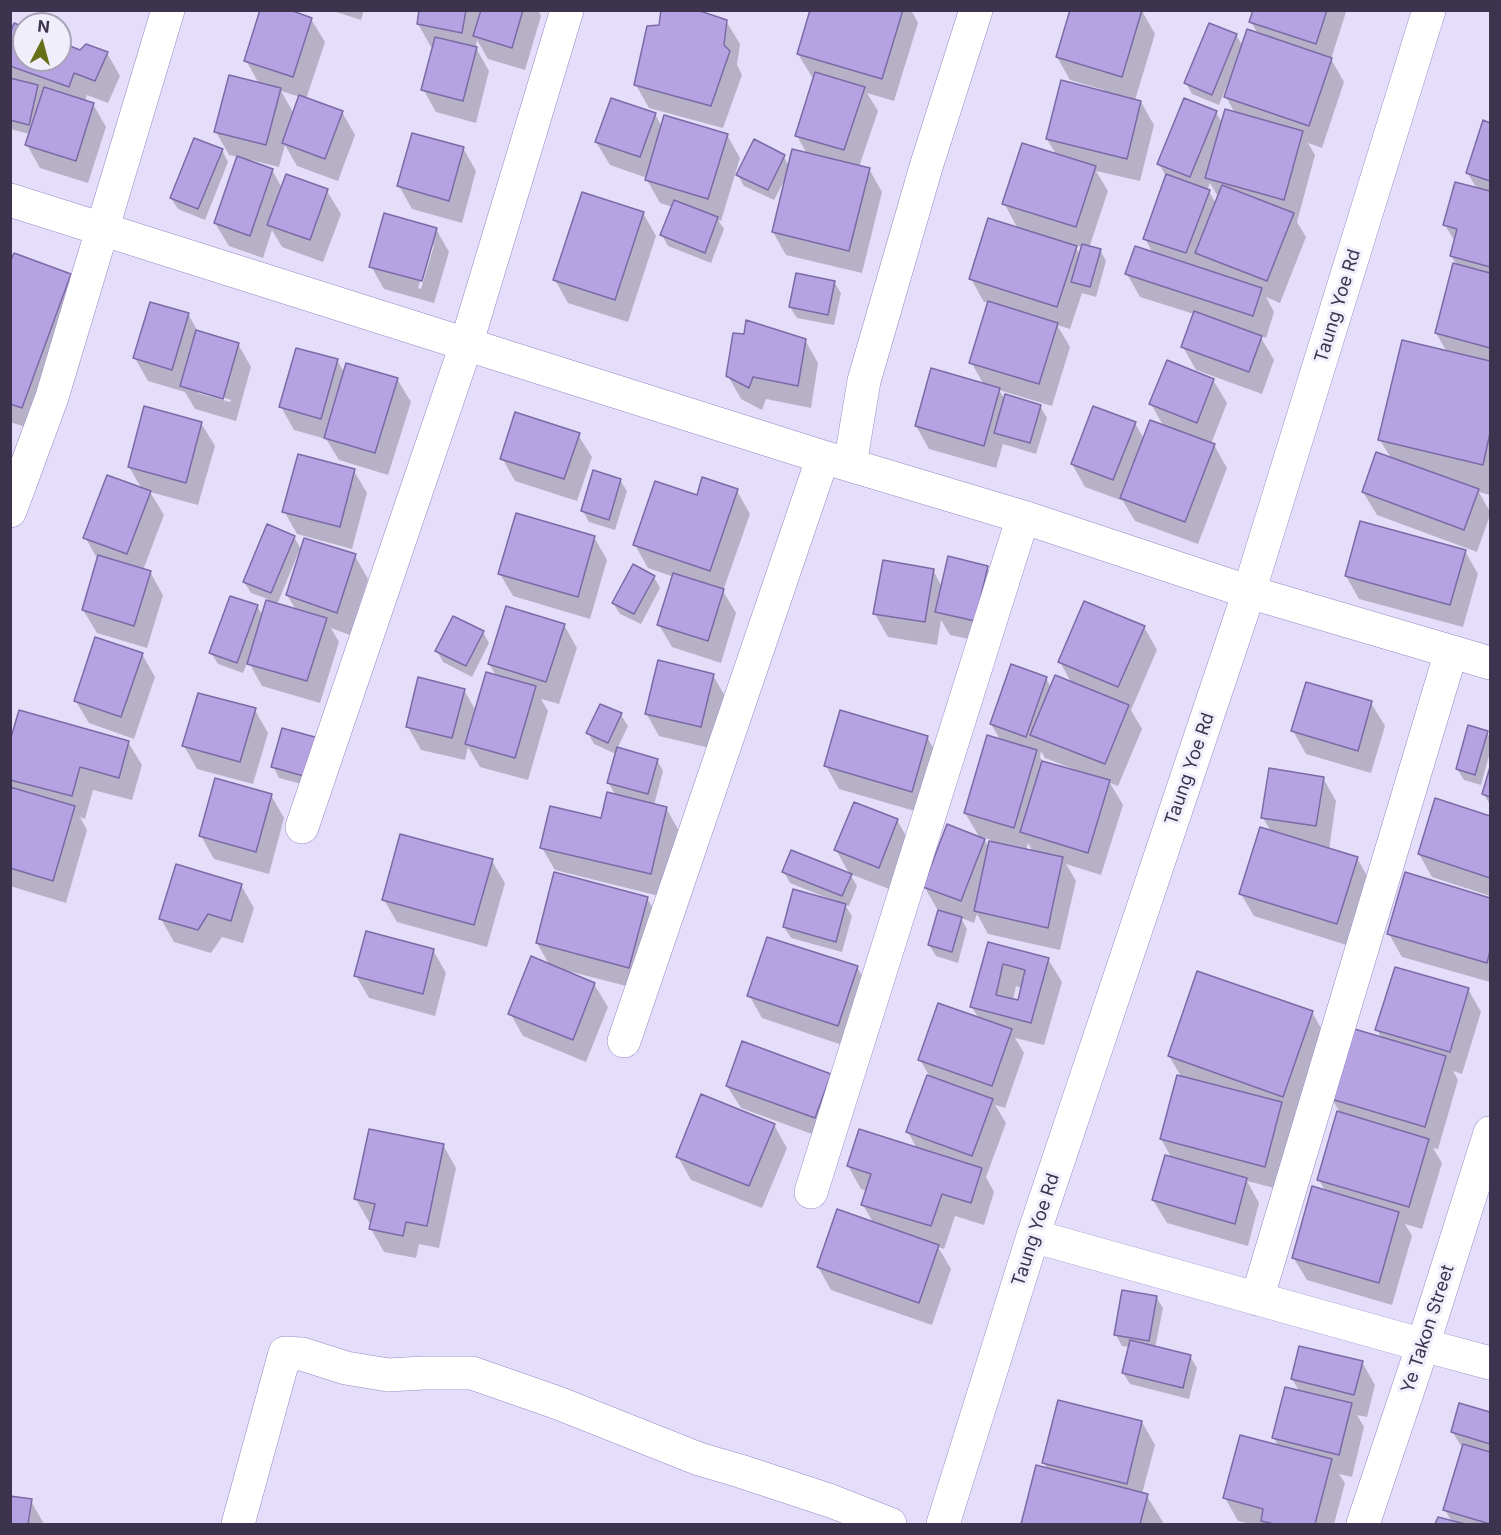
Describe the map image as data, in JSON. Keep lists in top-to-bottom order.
{
  "streets": {
    "street": ["Taung Yoe Rd", "Ye Takon Street"]
  },
  "north": "top"
}
